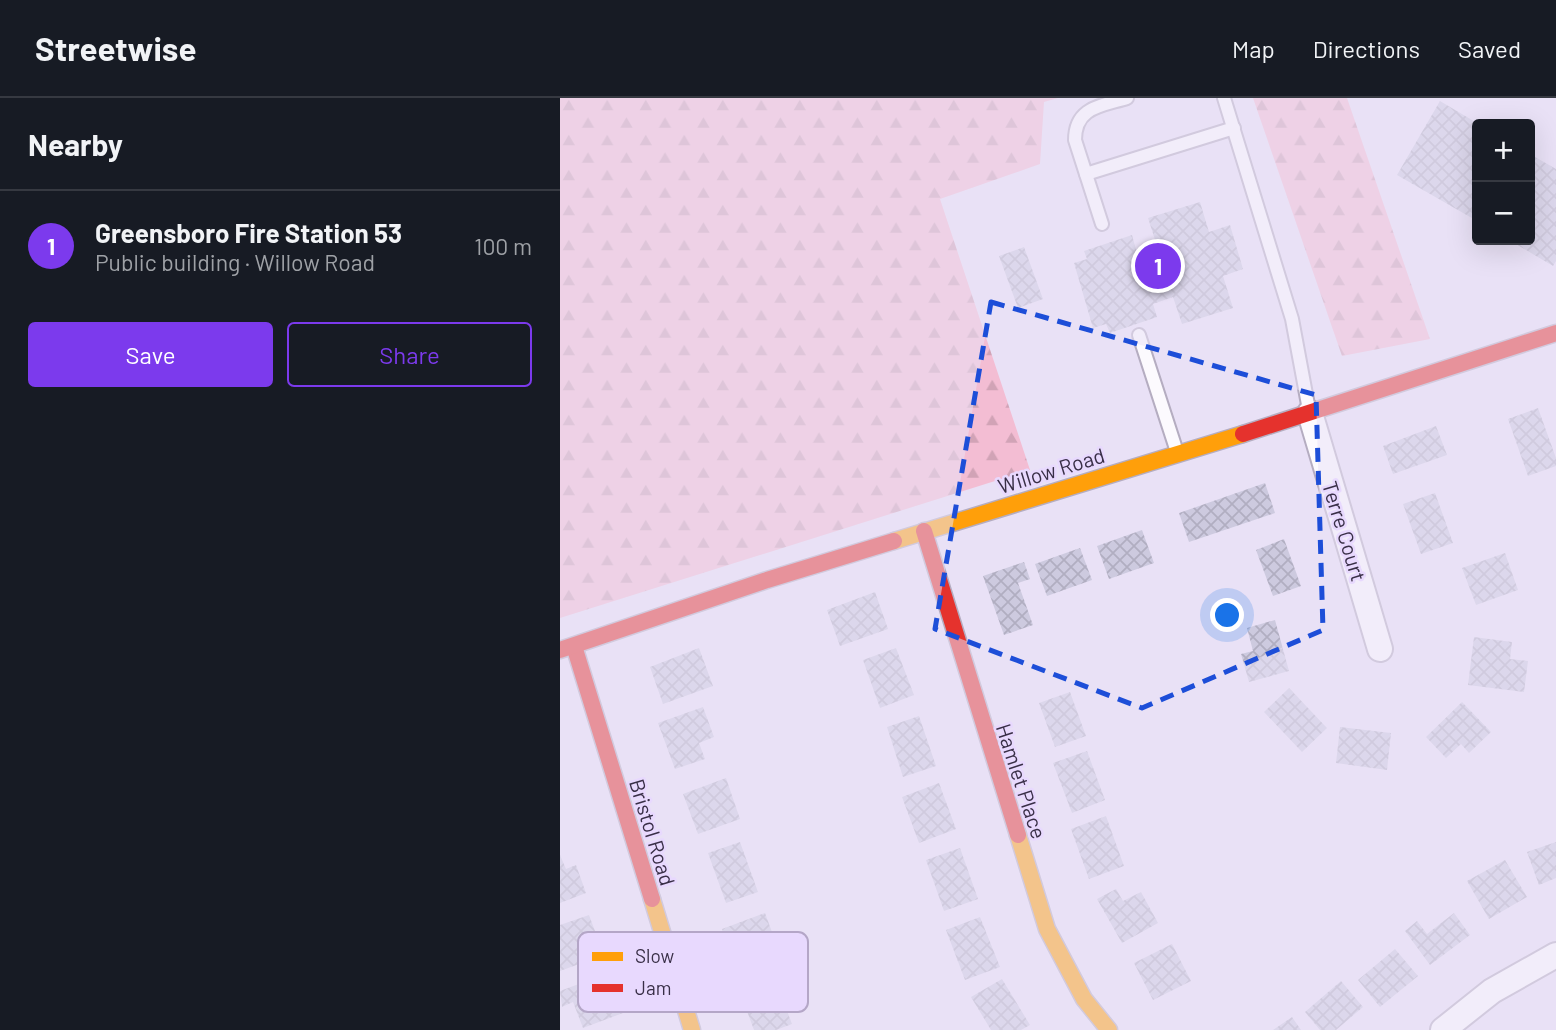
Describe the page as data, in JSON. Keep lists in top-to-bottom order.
{
  "streets": {
    "street": [
      "Willow Road",
      "Terre Court",
      "Hamlet Place",
      "Bristol Road"
    ]
  },
  "crossings": [
    ["Willow Road", "Terre Court"],
    ["Willow Road", "Hamlet Place"],
    ["Willow Road", "Bristol Road"]
  ],
  "legend": ["Slow", "Jam"],
  "page": {
    "header": "Streetwise",
    "nav": ["Map", "Directions", "Saved"],
    "heading": "Nearby",
    "map_buttons": ["+", "−"],
    "list": [
      {
        "mark": "1",
        "name": "Greensboro Fire Station 53",
        "note": "Public building · Willow Road",
        "value": "100 m"
      }
    ],
    "pins": "1",
    "buttons": ["Save", "Share"]
  }
}
